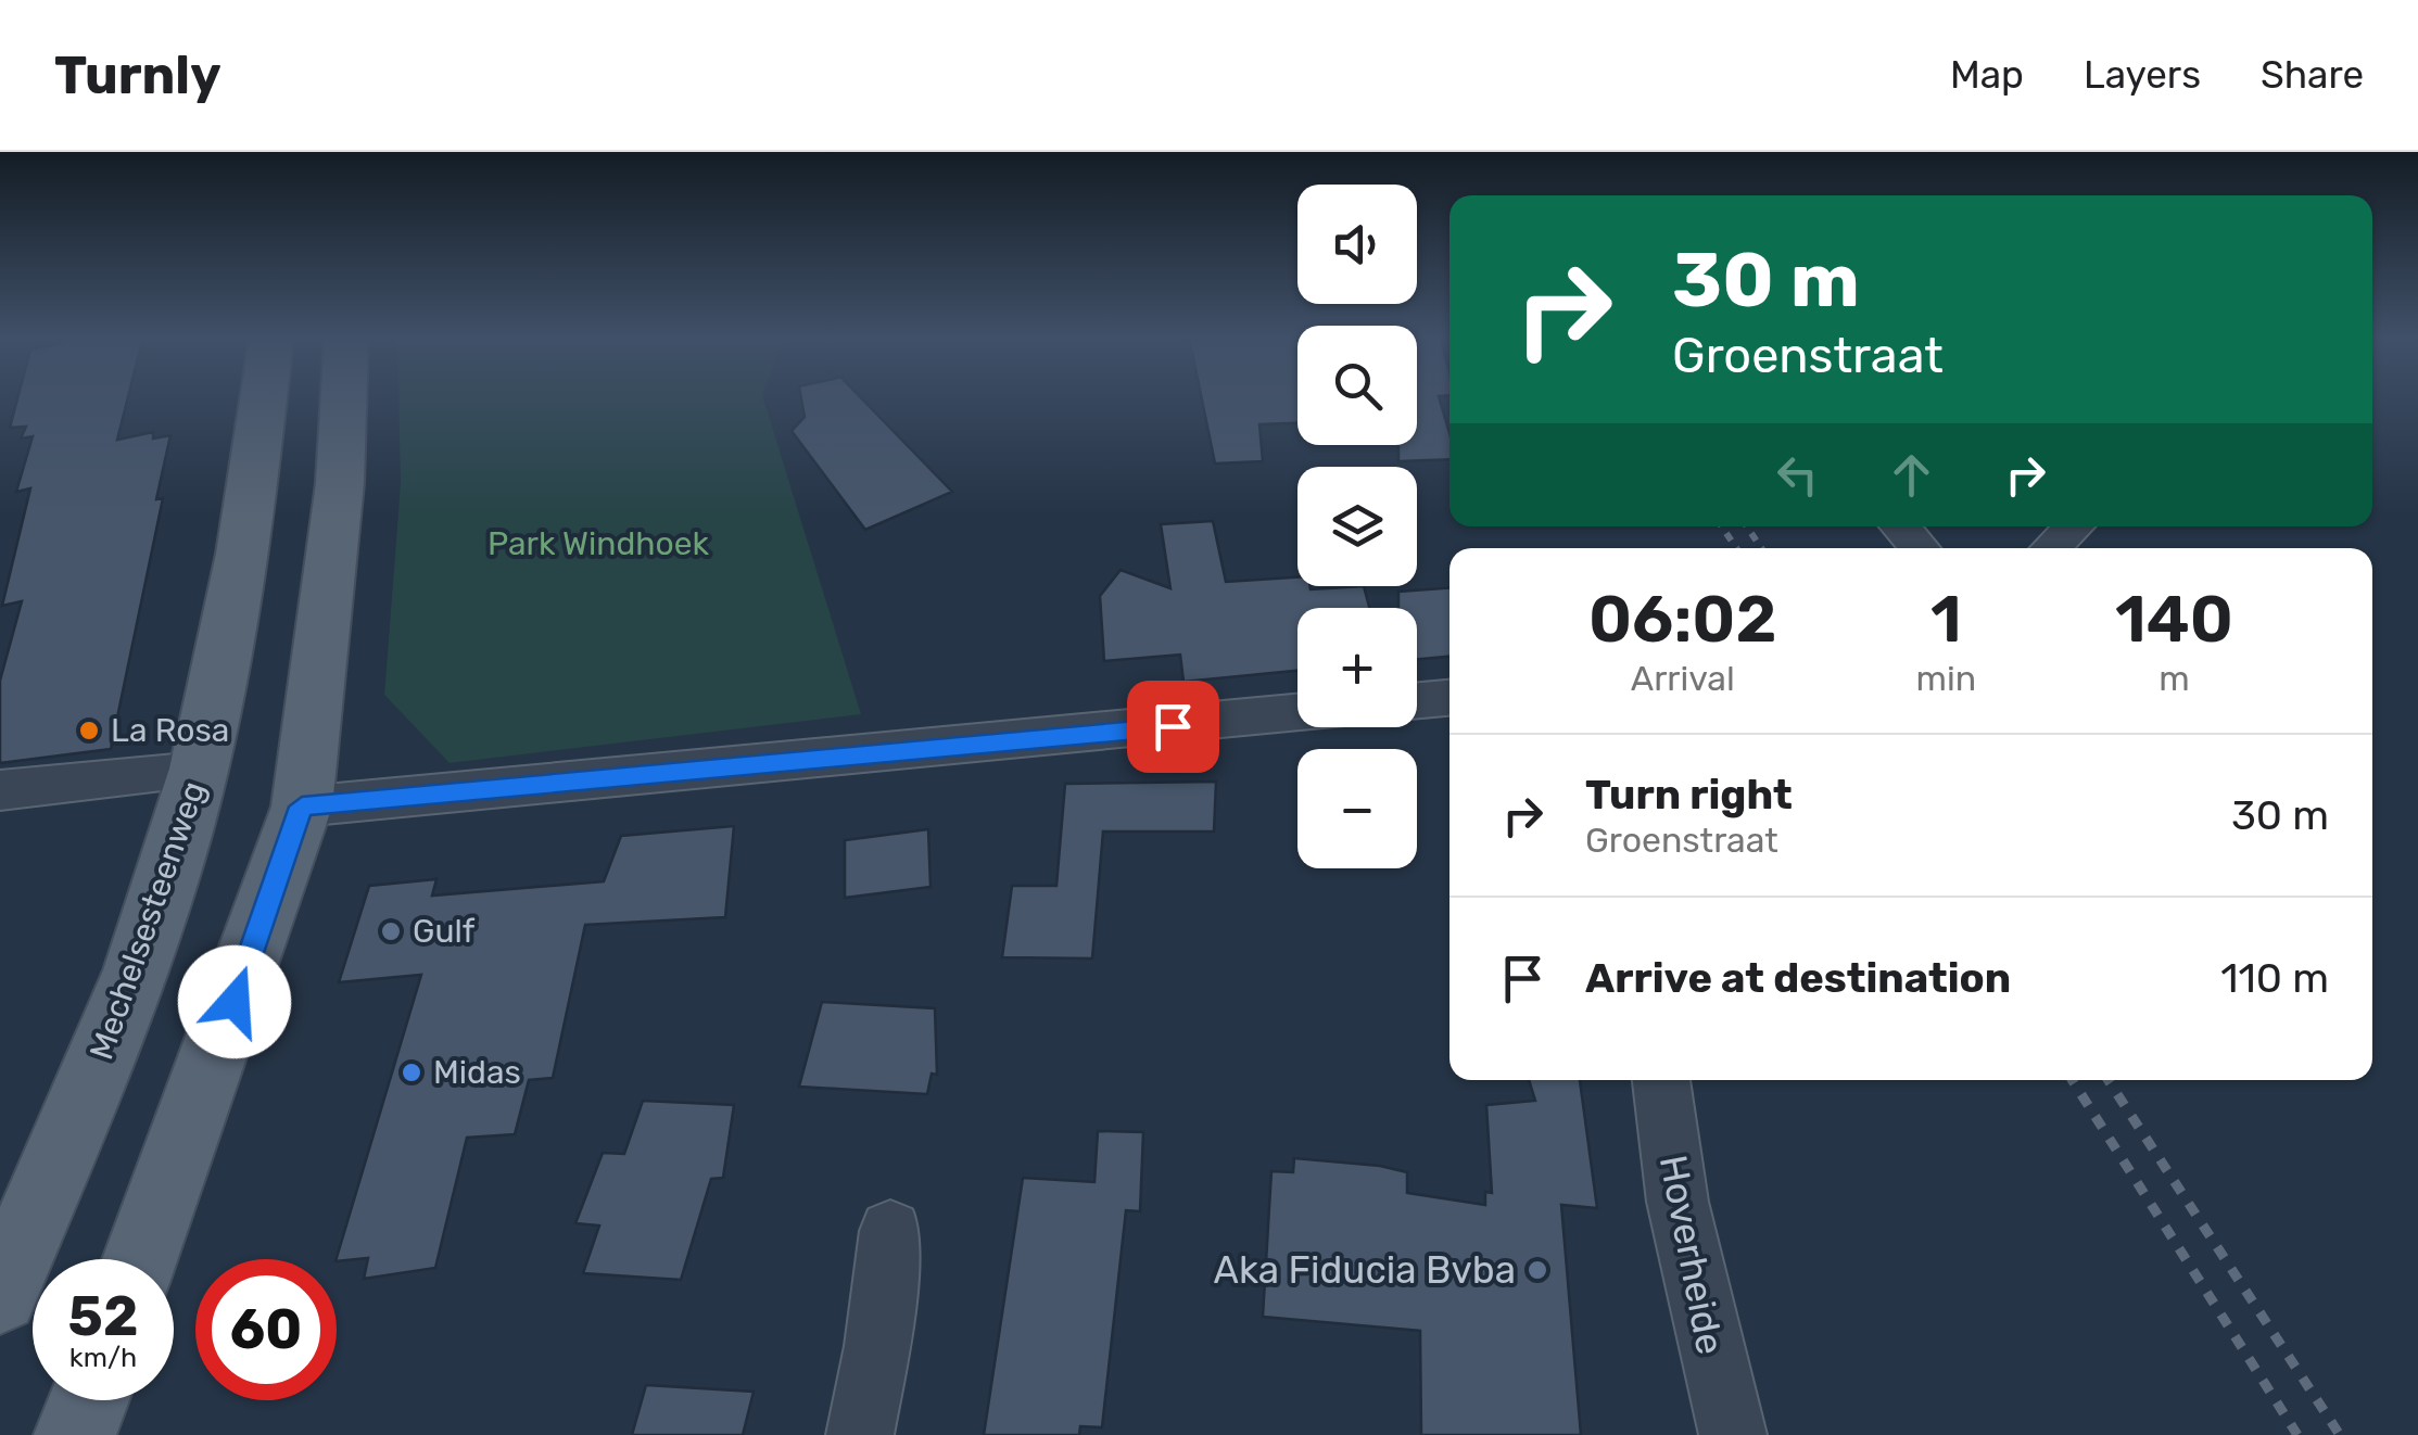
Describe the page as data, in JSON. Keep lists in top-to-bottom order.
{
  "streets": {
    "main road": ["Mechelsesteenweg"],
    "street": ["Hoverheide"]
  },
  "parks": ["Park Windhoek"],
  "places": [
    "La Rosa",
    "Gulf",
    "Midas",
    "Aka Fiducia Bvba"
  ],
  "page": {
    "header": "Turnly",
    "nav": ["Map", "Layers", "Share"],
    "map_buttons": ["+", "−"],
    "turn": ["30 m", "Groenstraat"],
    "eta": [
      "06:02",
      "Arrival",
      "1",
      "min",
      "140",
      "m"
    ],
    "list": [
      {
        "name": "Turn right",
        "note": "Groenstraat",
        "value": "30 m"
      },
      {
        "name": "Arrive at destination",
        "value": "110 m"
      }
    ],
    "speed": "52 km/h",
    "limit": "60"
  }
}
